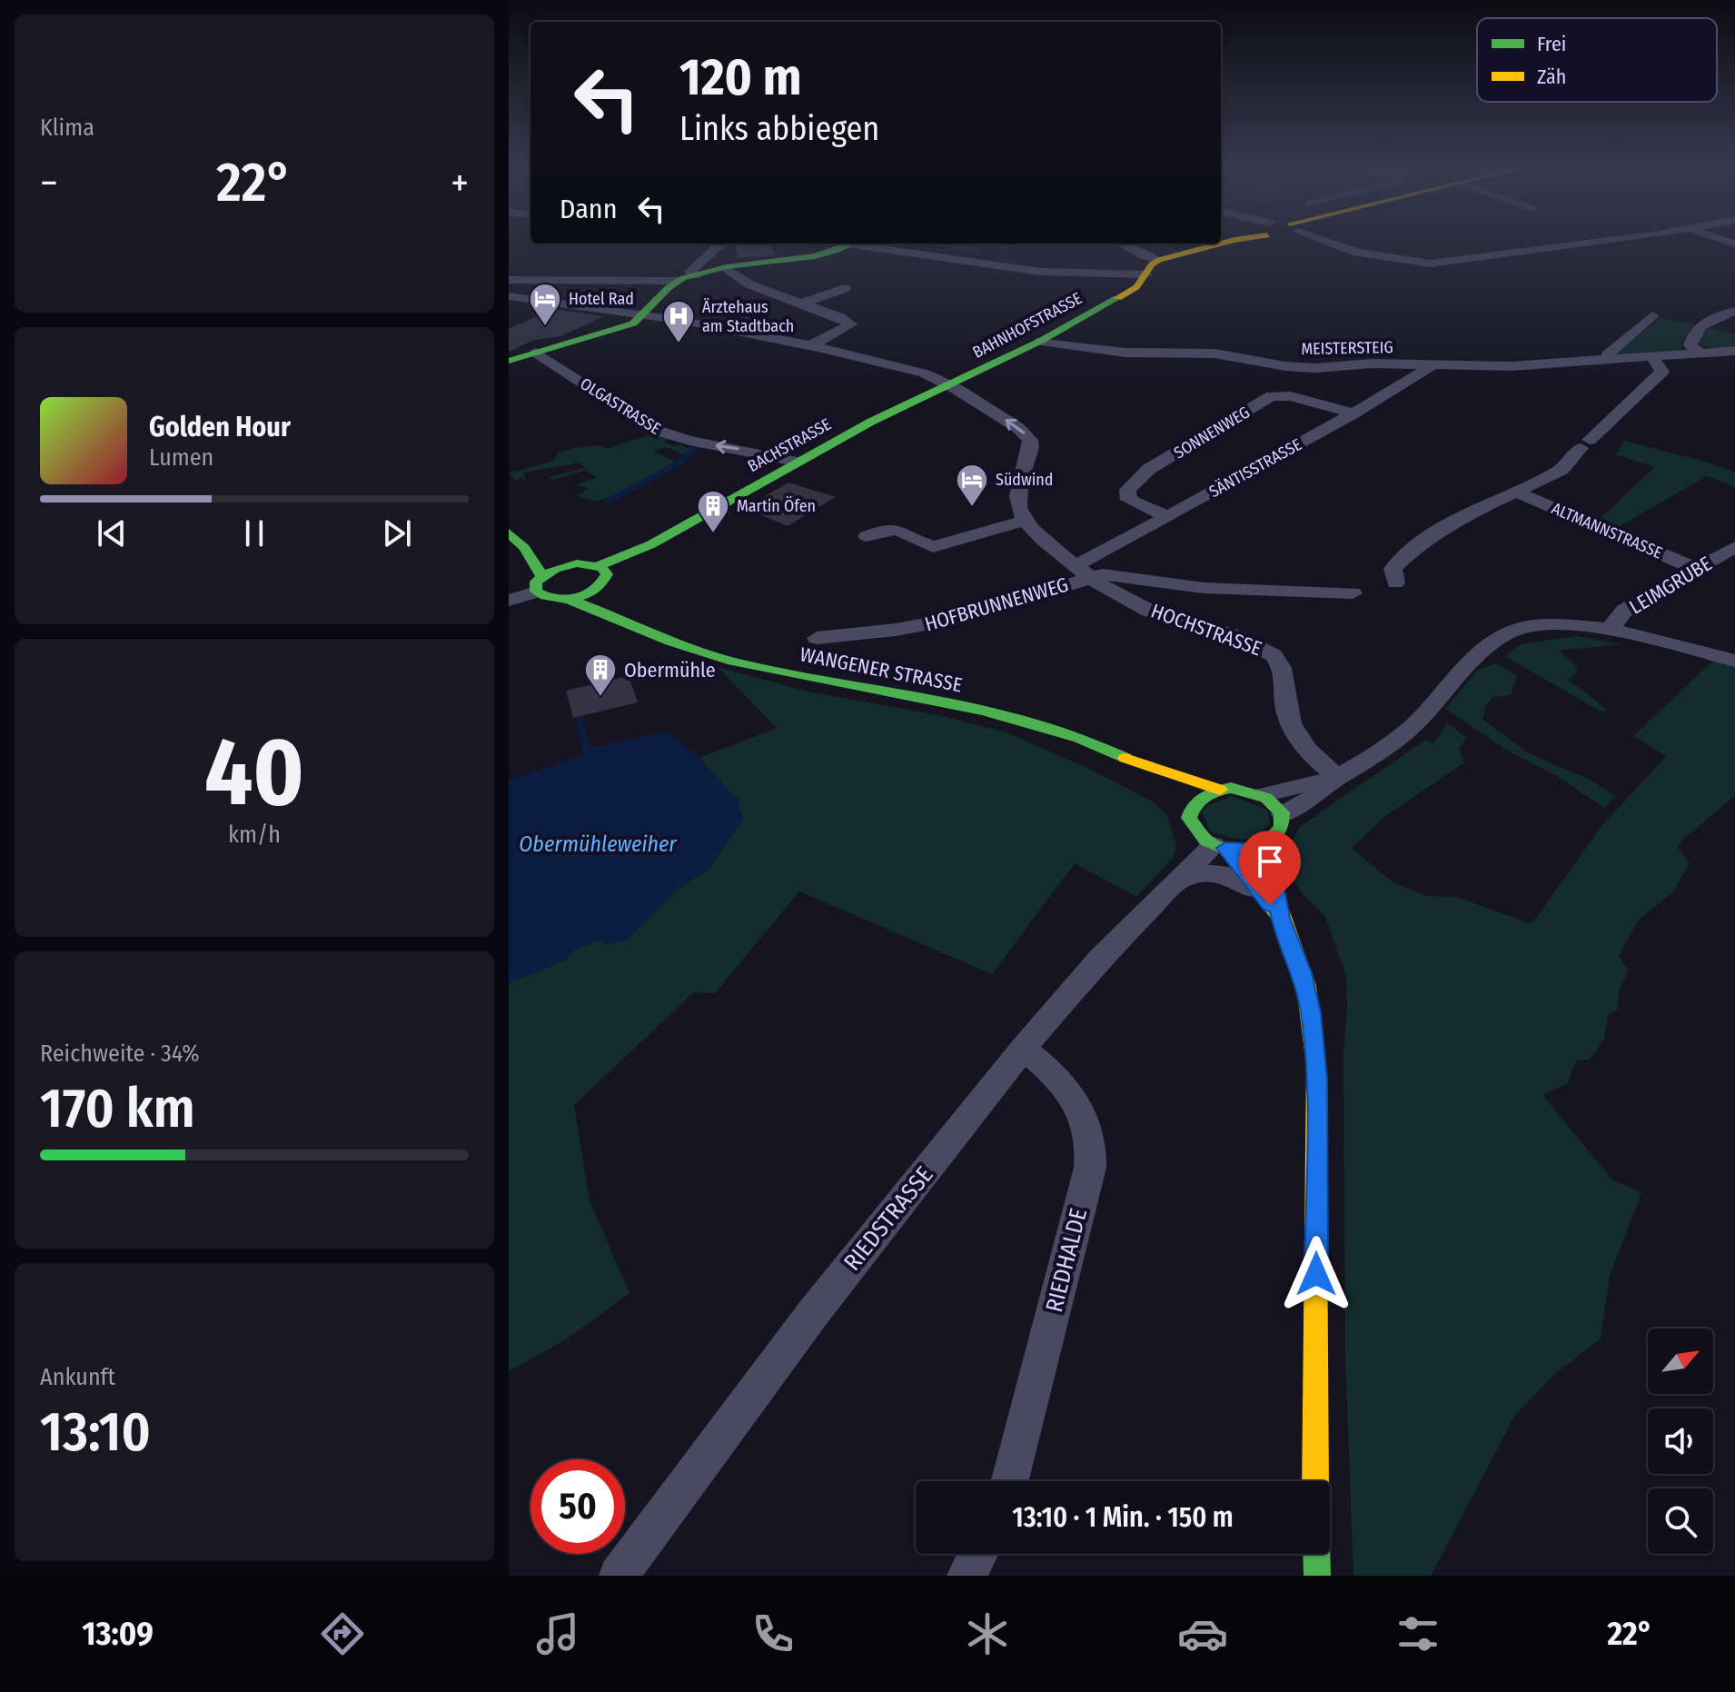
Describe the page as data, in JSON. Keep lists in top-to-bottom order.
{
  "streets": {
    "main road": ["BAHNHOFSTRASSE", "BACHSTRASSE", "WANGENER STRASSE"],
    "street": [
      "MEISTERSTEIG",
      "OLGASTRASSE",
      "SONNENWEG",
      "SÄNTISSTRASSE",
      "ALTMANNSTRASSE",
      "LEIMGRUBE",
      "HOFBRUNNENWEG",
      "HOCHSTRASSE",
      "RIEDSTRASSE",
      "RIEDHALDE"
    ]
  },
  "crossings": [
    ["BAHNHOFSTRASSE", "MEISTERSTEIG"],
    ["BAHNHOFSTRASSE", "BACHSTRASSE"],
    ["MEISTERSTEIG", "SÄNTISSTRASSE"],
    ["MEISTERSTEIG", "ALTMANNSTRASSE"],
    ["OLGASTRASSE", "BACHSTRASSE"],
    ["SONNENWEG", "SÄNTISSTRASSE"],
    ["BACHSTRASSE", "WANGENER STRASSE"],
    ["SÄNTISSTRASSE", "HOFBRUNNENWEG"],
    ["SÄNTISSTRASSE", "HOCHSTRASSE"],
    ["ALTMANNSTRASSE", "LEIMGRUBE"],
    ["HOFBRUNNENWEG", "HOCHSTRASSE"],
    ["WANGENER STRASSE", "RIEDSTRASSE"],
    ["RIEDSTRASSE", "RIEDHALDE"]
  ],
  "water": ["Obermühleweiher"],
  "places": {
    "hotel": ["Hotel Rad", "Südwind"],
    "hospital": ["Ärztehaus am Stadtbach"],
    "building": ["Martin Öfen", "Obermühle"]
  },
  "legend": ["Frei", "Zäh"],
  "north": "top right",
  "page": {
    "tile": [
      "Klima",
      ["40", "km/h"],
      ["Reichweite · 34%", "170 km"],
      ["Ankunft", "13:10"]
    ],
    "turn": ["120 m", "Links abbiegen"],
    "heat": ["−", "22°", "+"],
    "then": "Dann",
    "song": ["Golden Hour", "Lumen"],
    "limit": "50",
    "trip": "13:10 · 1 Min. · 150 m",
    "tabs": ["13:09", "22°"]
  }
}
